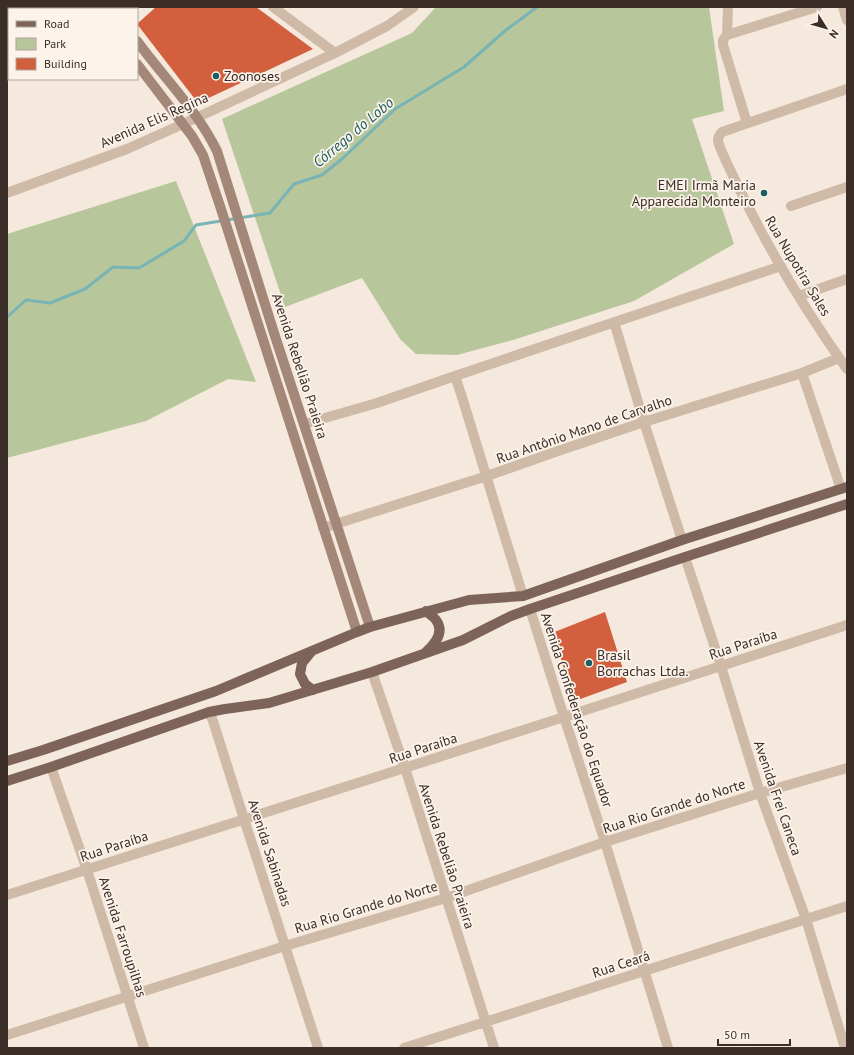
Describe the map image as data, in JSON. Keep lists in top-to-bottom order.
{
  "streets": {
    "street": [
      "Avenida Elis Regina",
      "Rua Nupotira Sales",
      "Avenida Rebelião Praieira",
      "Rua Antônio Mano de Carvalho",
      "Rua Paraíba",
      "Avenida Confederação do Equador",
      "Avenida Frei Caneca",
      "Rua Rio Grande do Norte",
      "Avenida Sabinadas",
      "Avenida Farroupilhas",
      "Rua Ceará"
    ]
  },
  "crossings": [
    ["Avenida Elis Regina", "Avenida Rebelião Praieira"],
    ["Rua Nupotira Sales", "Rua Antônio Mano de Carvalho"],
    ["Avenida Rebelião Praieira", "Rua Antônio Mano de Carvalho"],
    ["Avenida Rebelião Praieira", "Rua Paraíba"],
    ["Avenida Rebelião Praieira", "Rua Rio Grande do Norte"],
    ["Avenida Rebelião Praieira", "Rua Ceará"],
    ["Rua Paraíba", "Avenida Confederação do Equador"],
    ["Rua Paraíba", "Avenida Frei Caneca"],
    ["Rua Paraíba", "Avenida Sabinadas"],
    ["Rua Paraíba", "Avenida Farroupilhas"],
    ["Avenida Confederação do Equador", "Rua Rio Grande do Norte"],
    ["Avenida Confederação do Equador", "Rua Ceará"],
    ["Avenida Frei Caneca", "Rua Rio Grande do Norte"],
    ["Avenida Frei Caneca", "Rua Ceará"],
    ["Rua Rio Grande do Norte", "Avenida Sabinadas"],
    ["Rua Rio Grande do Norte", "Avenida Farroupilhas"]
  ],
  "water": ["Córrego do Lobo"],
  "places": ["Zoonoses", "EMEI Irmã Maria Apparecida Monteiro", "Brasil Borrachas Ltda."],
  "legend": ["Road", "Park", "Building"],
  "scale_bar": "50 m",
  "north": "bottom right"
}
